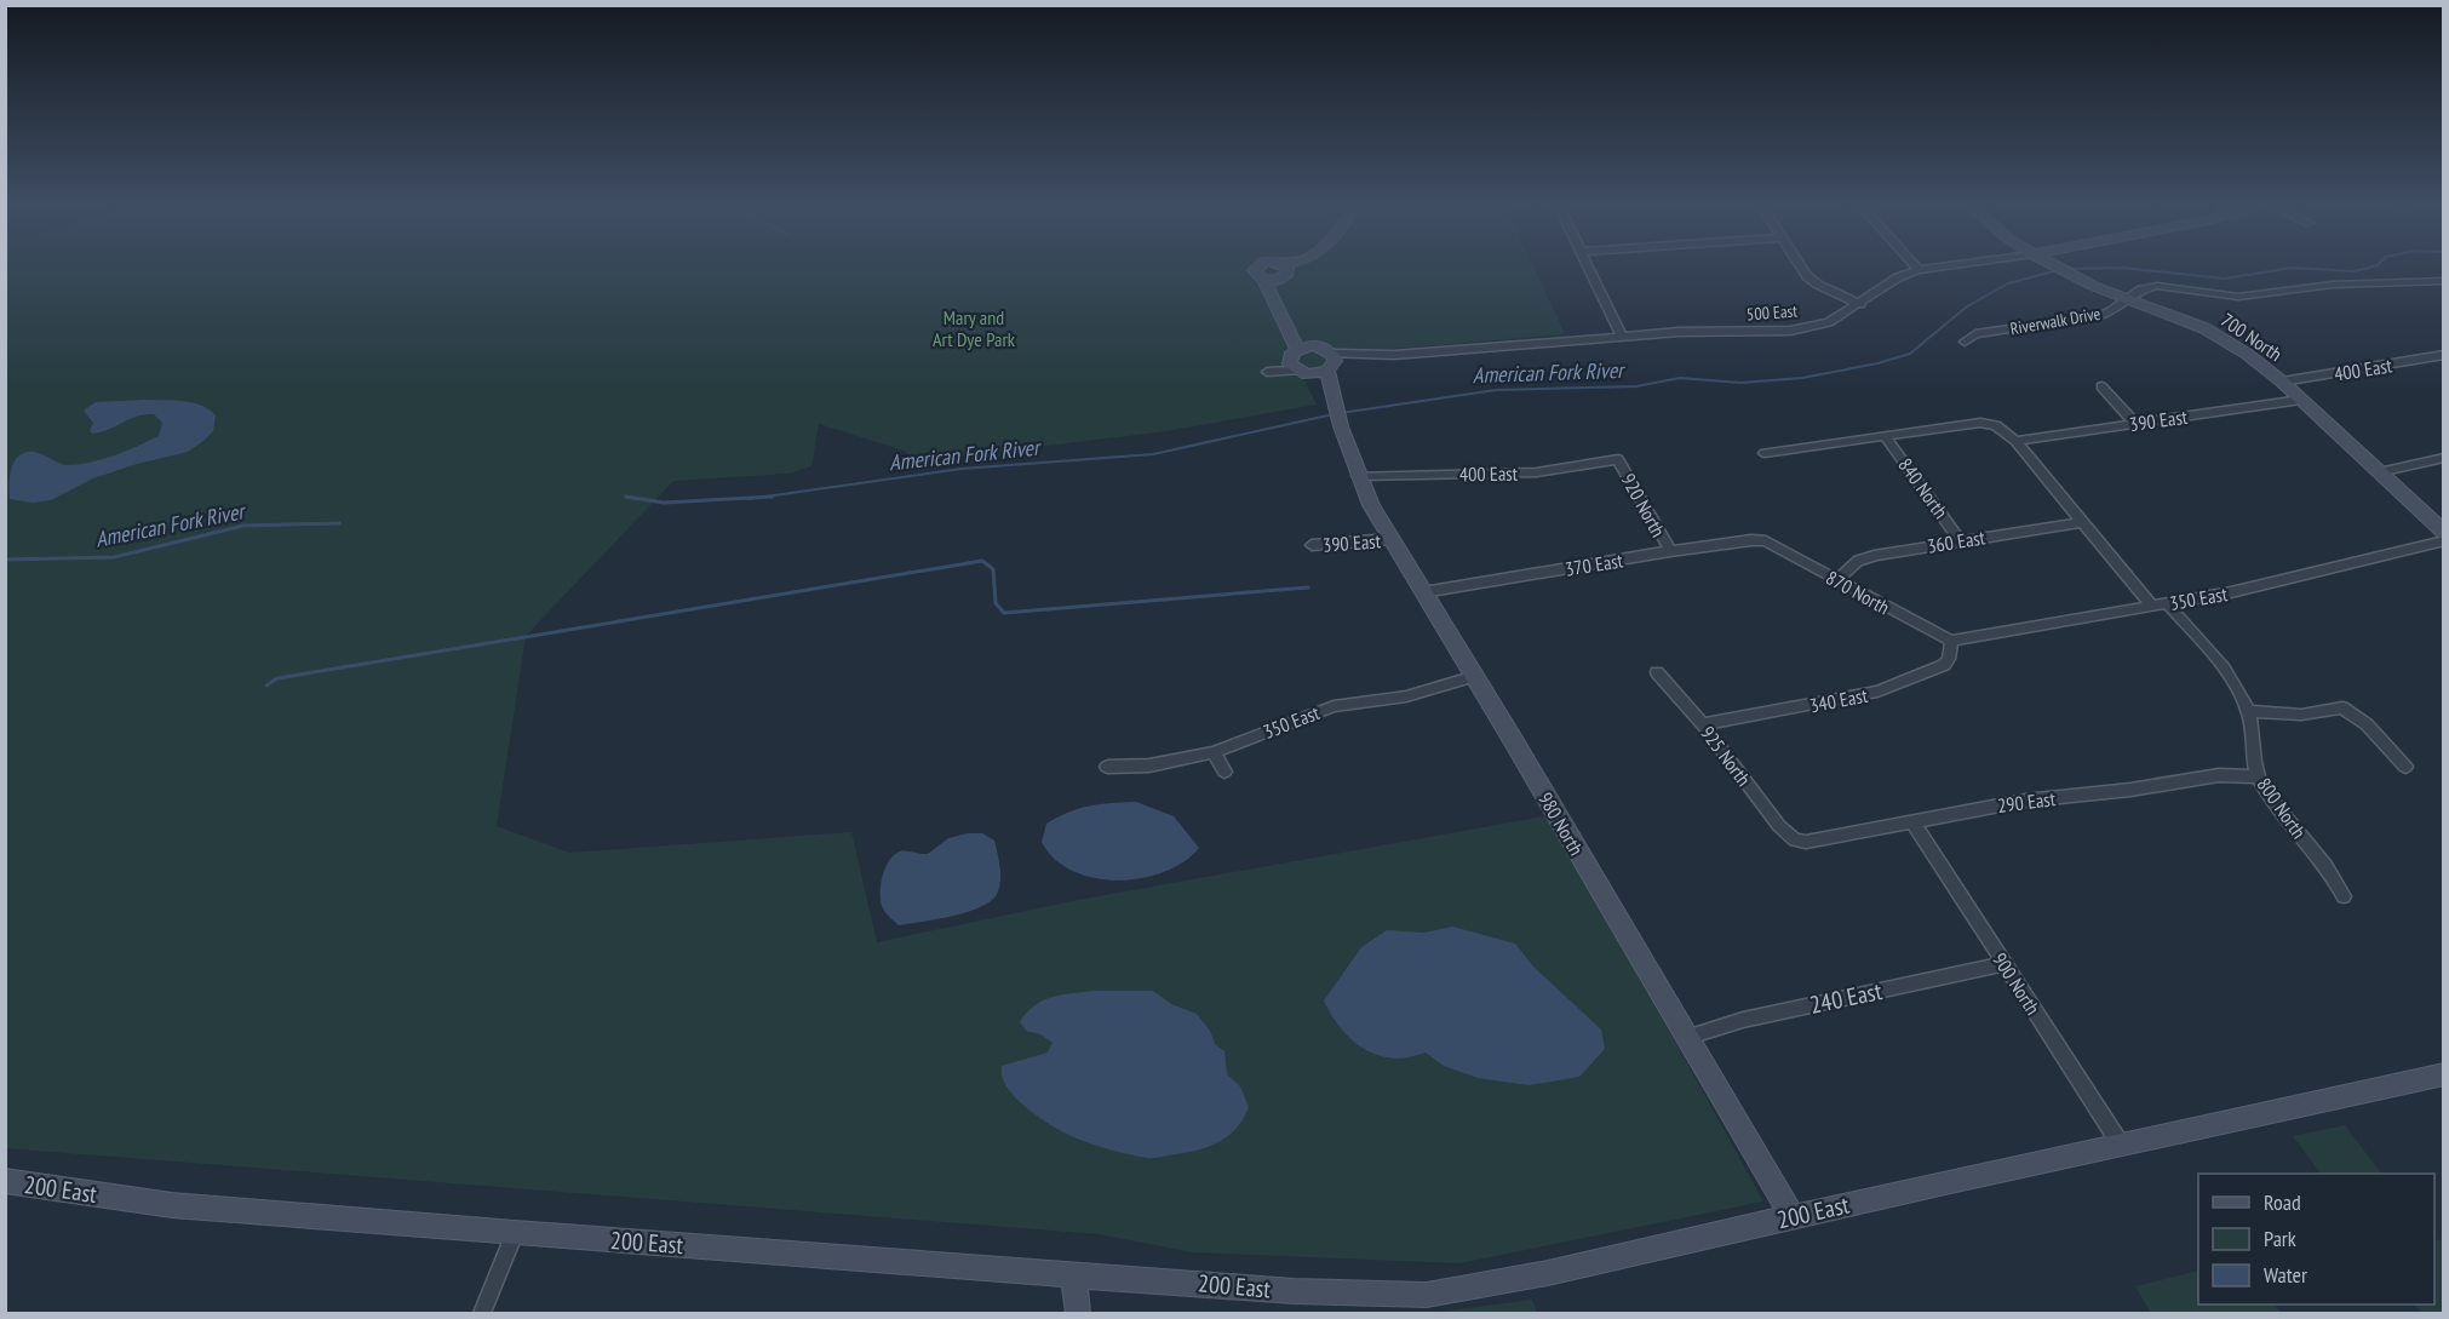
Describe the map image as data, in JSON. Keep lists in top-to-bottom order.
{
  "streets": {
    "street": [
      "500 East",
      "Riverwalk Drive",
      "700 North",
      "400 East",
      "390 East",
      "840 North",
      "920 North",
      "360 East",
      "370 East",
      "870 North",
      "350 East",
      "340 East",
      "925 North",
      "290 East",
      "800 North",
      "980 North",
      "900 North",
      "240 East",
      "200 East"
    ]
  },
  "crossings": [
    ["500 East", "980 North"],
    ["Riverwalk Drive", "700 North"],
    ["700 North", "400 East"],
    ["700 North", "390 East"],
    ["400 East", "920 North"],
    ["400 East", "980 North"],
    ["390 East", "980 North"],
    ["840 North", "360 East"],
    ["920 North", "370 East"],
    ["360 East", "870 North"],
    ["370 East", "870 North"],
    ["370 East", "980 North"],
    ["870 North", "350 East"],
    ["870 North", "340 East"],
    ["350 East", "340 East"],
    ["350 East", "800 North"],
    ["350 East", "980 North"],
    ["340 East", "925 North"],
    ["925 North", "290 East"],
    ["290 East", "800 North"],
    ["290 East", "900 North"],
    ["980 North", "240 East"],
    ["980 North", "200 East"],
    ["900 North", "240 East"],
    ["900 North", "200 East"]
  ],
  "water": ["American Fork River"],
  "parks": ["Mary and Art Dye Park"],
  "legend": ["Road", "Park", "Water"]
}
